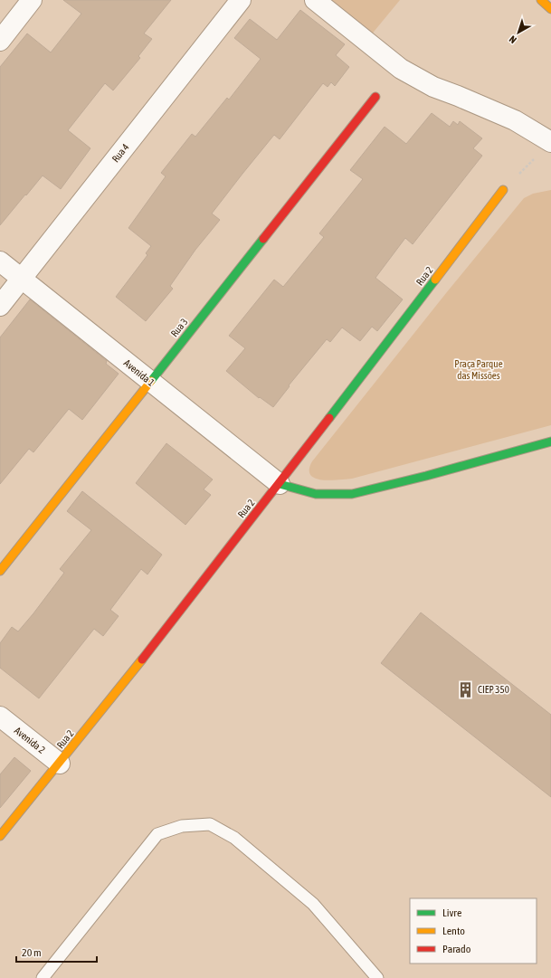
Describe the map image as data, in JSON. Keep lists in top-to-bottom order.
{
  "streets": {
    "main road": ["Rua 2", "Rua 3"],
    "street": ["Rua 4", "Avenida 1", "Avenida 2"]
  },
  "crossings": [
    ["Rua 4", "Avenida 1"],
    ["Rua 2", "Avenida 1"],
    ["Rua 2", "Avenida 2"],
    ["Rua 3", "Avenida 1"]
  ],
  "parks": ["Praça Parque das Missões"],
  "places": {
    "building": ["CIEP 350"]
  },
  "legend": ["Livre", "Lento", "Parado"],
  "scale_bar": "20 m",
  "north": "bottom left"
}
